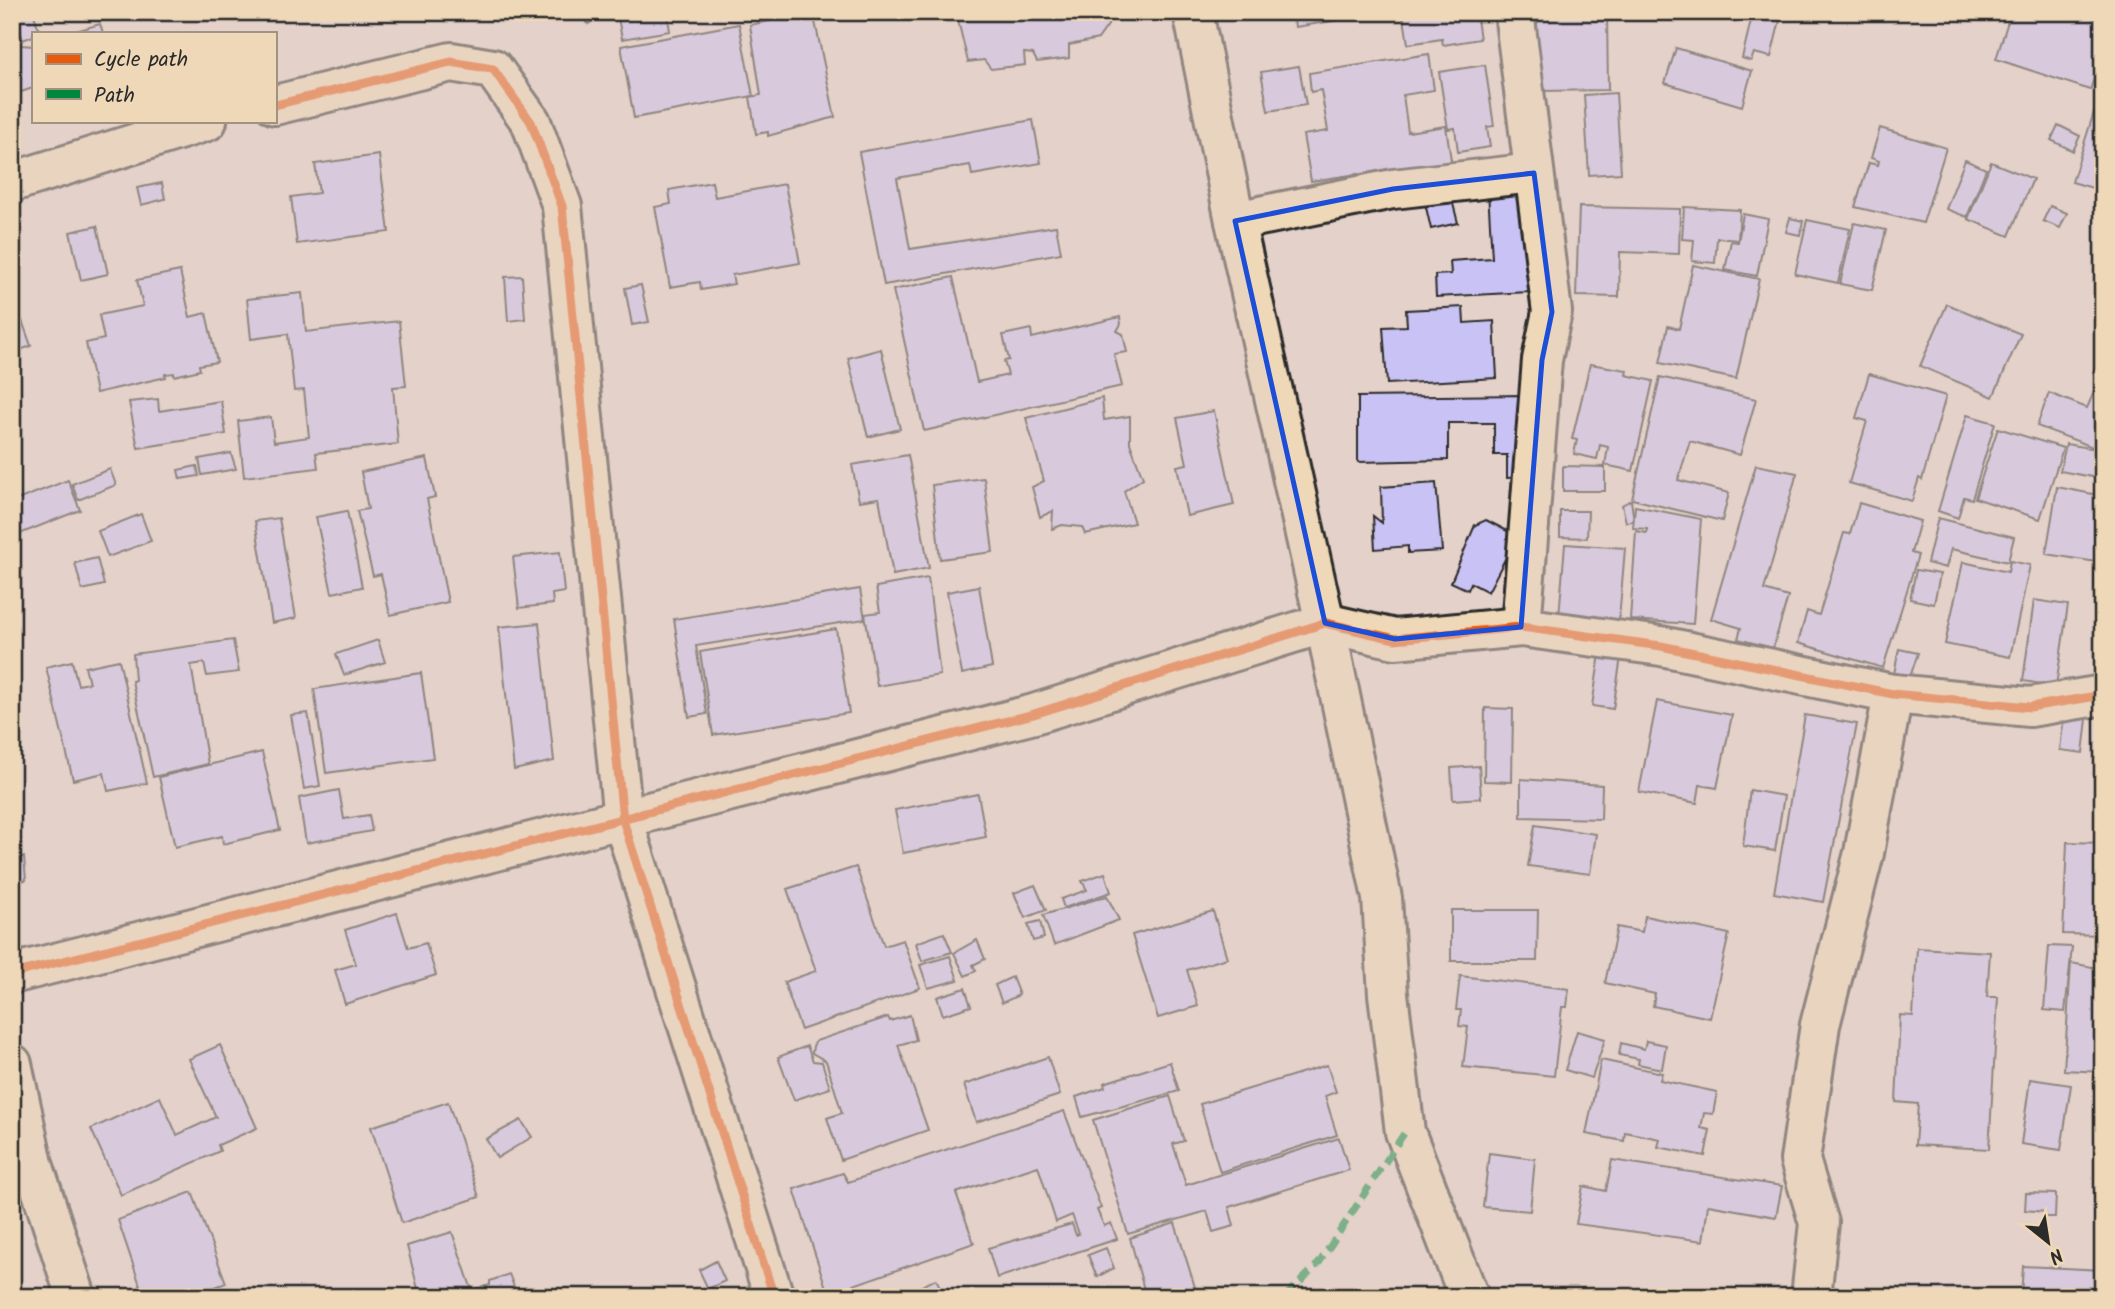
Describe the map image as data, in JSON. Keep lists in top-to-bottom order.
{
  "legend": ["Cycle path", "Path"],
  "north": "bottom right"
}
